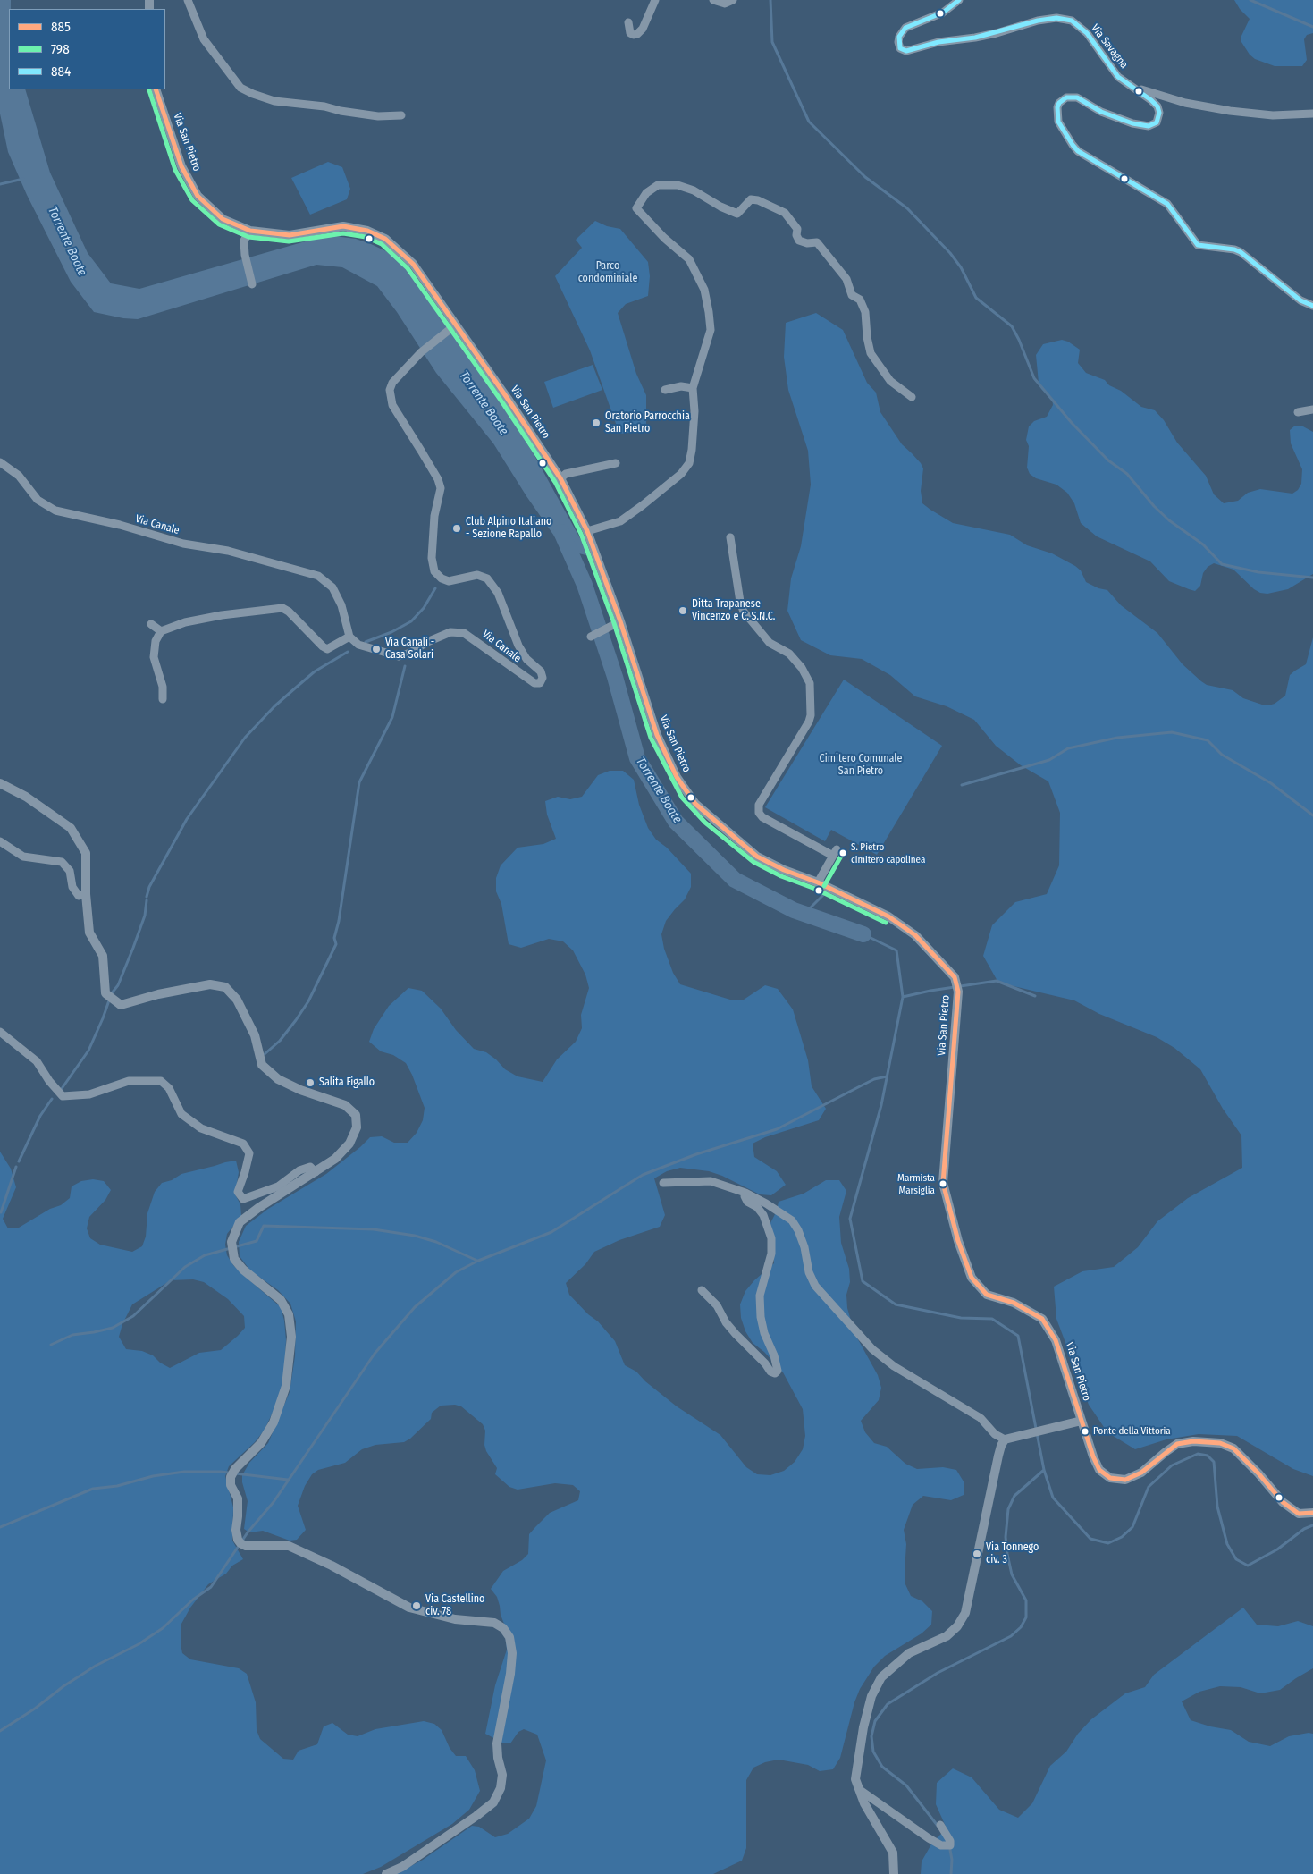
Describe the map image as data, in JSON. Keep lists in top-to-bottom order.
{
  "streets": {
    "street": ["Via Savagna", "Via San Pietro", "Via Canale"]
  },
  "crossings": [
    ["Via San Pietro", "Via Canale"]
  ],
  "water": ["Torrente Boate"],
  "parks": ["Parco condominiale", "Cimitero Comunale San Pietro"],
  "places": [
    "Oratorio Parrocchia San Pietro",
    "Club Alpino Italiano - Sezione Rapallo",
    "Ditta Trapanese Vincenzo e C. S.N.C.",
    "Via Canali - Casa Solari",
    "S. Pietro cimitero capolinea",
    "Salita Figallo",
    "Marmista Marsiglia",
    "Ponte della Vittoria",
    "Via Tonnego civ. 3",
    "Via Castellino civ. 78"
  ],
  "lines": ["transit line 884", "transit line 885", "transit line 798"],
  "legend": ["885", "798", "884"]
}
